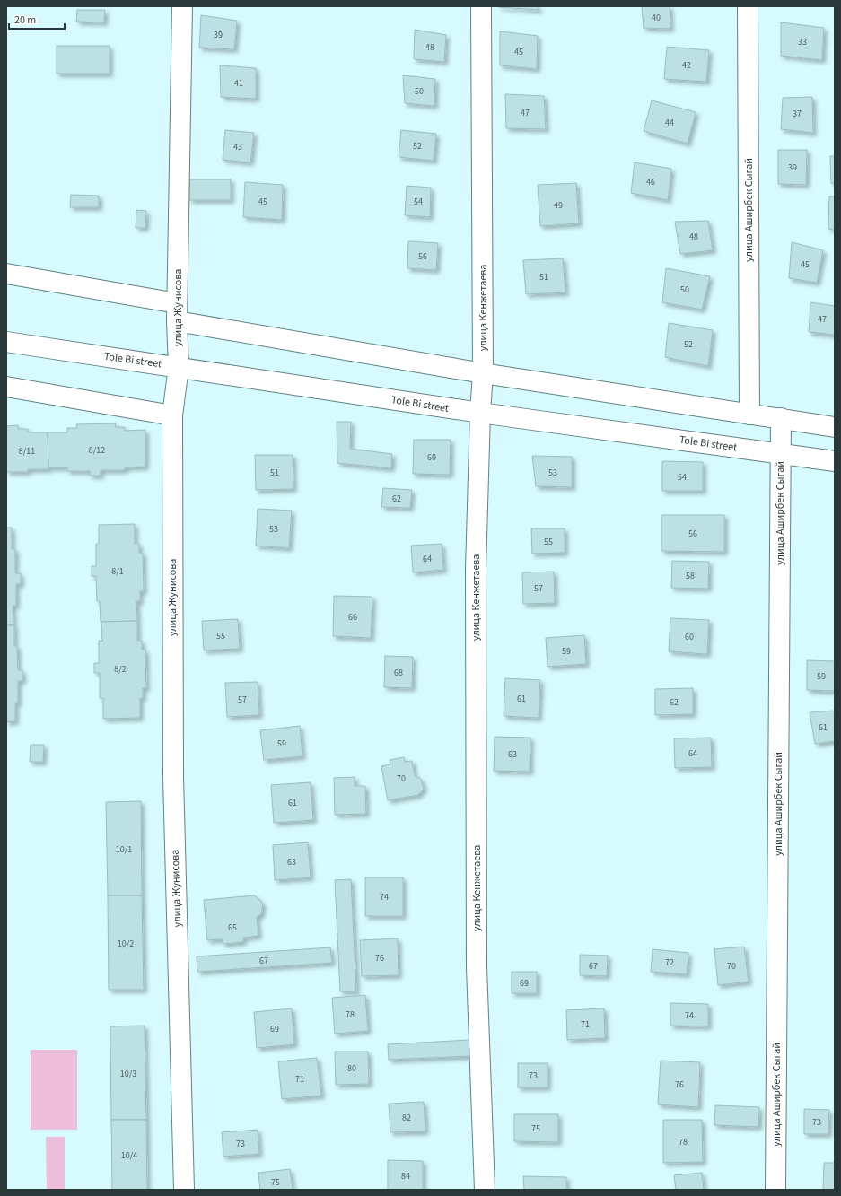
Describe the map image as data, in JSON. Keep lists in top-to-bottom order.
{
  "streets": {
    "street": [
      "улица Аширбек Сыгай",
      "улица Жунисова",
      "улица Кенжетаева",
      "Tole Bi street"
    ]
  },
  "crossings": [
    ["улица Аширбек Сыгай", "Tole Bi street"],
    ["улица Жунисова", "Tole Bi street"],
    ["улица Кенжетаева", "Tole Bi street"]
  ],
  "house_numbers": [
    "40",
    "39",
    "33",
    "48",
    "45",
    "42",
    "41",
    "50",
    "47",
    "37",
    "44",
    "52",
    "43",
    "39",
    "46",
    "45",
    "54",
    "49",
    "48",
    "56",
    "45",
    "51",
    "50",
    "47",
    "52",
    "8/12",
    "8/11",
    "60",
    "51",
    "53",
    "54",
    "62",
    "53",
    "56",
    "55",
    "64",
    "8/1",
    "58",
    "57",
    "66",
    "55",
    "60",
    "59",
    "8/2",
    "68",
    "59",
    "61",
    "57",
    "62",
    "61",
    "59",
    "64",
    "63",
    "70",
    "61",
    "10/1",
    "63",
    "74",
    "65",
    "10/2",
    "76",
    "67",
    "72",
    "67",
    "70",
    "69",
    "78",
    "74",
    "71",
    "69",
    "80",
    "10/3",
    "73",
    "71",
    "76",
    "82",
    "73",
    "75",
    "78",
    "73",
    "10/4",
    "84",
    "75"
  ],
  "scale_bar": "20 m"
}
